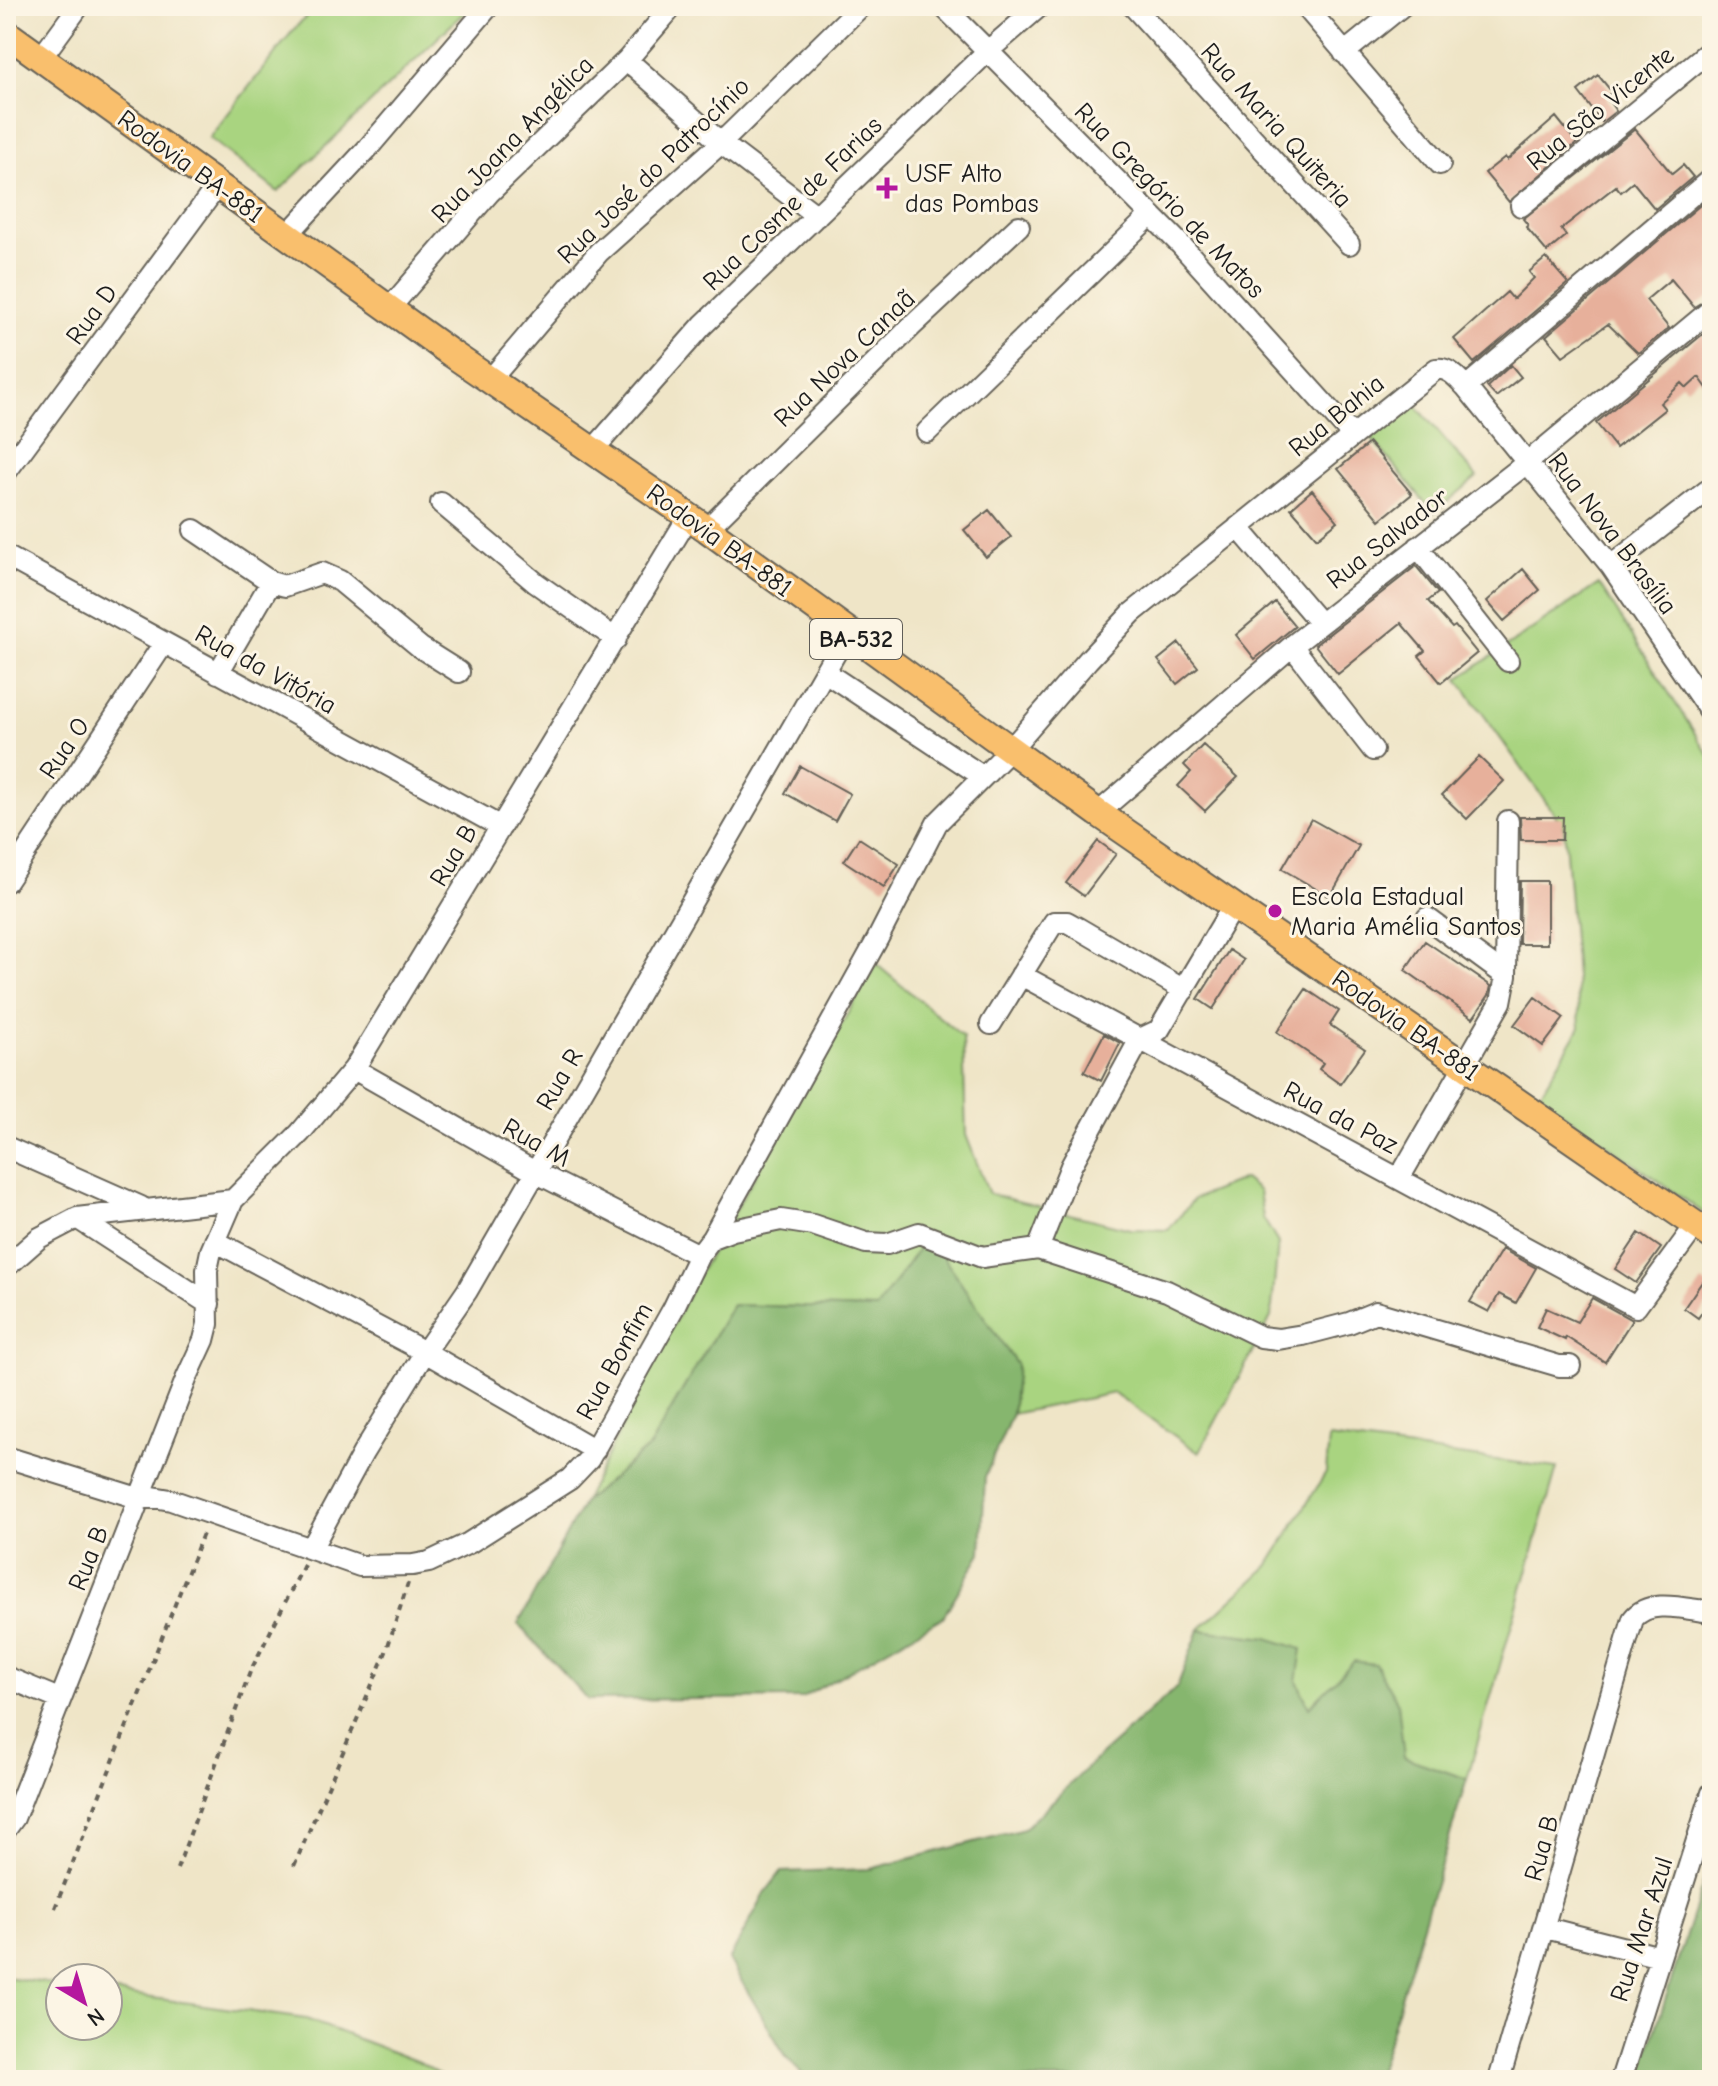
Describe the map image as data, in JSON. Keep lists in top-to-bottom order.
{
  "streets": {
    "main road": ["Rodovia BA-881", "BA-532"],
    "street": [
      "Rua São Vicente",
      "Rua Maria Quiteria",
      "Rua Joana Angélica",
      "Rua José do Patrocínio",
      "Rua Gregório de Matos",
      "Rua Cosme de Farias",
      "Rua D",
      "Rua Nova Canaã",
      "Rua Bahia",
      "Rua Nova Brasília",
      "Rua Salvador",
      "Rua da Vitória",
      "Rua O",
      "Rua B",
      "Rua R",
      "Rua da Paz",
      "Rua M",
      "Rua Bonfim",
      "Rua Mar Azul"
    ]
  },
  "crossings": [
    ["Rua Joana Angélica", "Rodovia BA-881"],
    ["Rodovia BA-881", "Rua José do Patrocínio"],
    ["Rodovia BA-881", "Rua Cosme de Farias"],
    ["Rodovia BA-881", "Rua D"],
    ["Rodovia BA-881", "Rua Nova Canaã"],
    ["Rodovia BA-881", "Rua Bahia"],
    ["Rodovia BA-881", "Rua Salvador"],
    ["Rodovia BA-881", "Rua B"],
    ["Rodovia BA-881", "Rua R"],
    ["Rodovia BA-881", "Rua da Paz"],
    ["Rodovia BA-881", "Rua Bonfim"],
    ["Rua Gregório de Matos", "Rua Cosme de Farias"],
    ["Rua Gregório de Matos", "Rua Bahia"],
    ["Rua Nova Canaã", "Rua B"],
    ["Rua Bahia", "Rua Nova Brasília"],
    ["Rua Bahia", "Rua Bonfim"],
    ["Rua Nova Brasília", "Rua Salvador"],
    ["Rua da Vitória", "Rua O"],
    ["Rua da Vitória", "Rua B"],
    ["Rua B", "Rua M"],
    ["Rua B", "Rua Bonfim"],
    ["Rua R", "Rua M"],
    ["Rua R", "Rua Bonfim"],
    ["Rua M", "Rua Bonfim"]
  ],
  "places": {
    "health": ["USF Alto das Pombas"],
    "other": ["Escola Estadual Maria Amélia Santos"]
  },
  "north": "bottom right"
}
